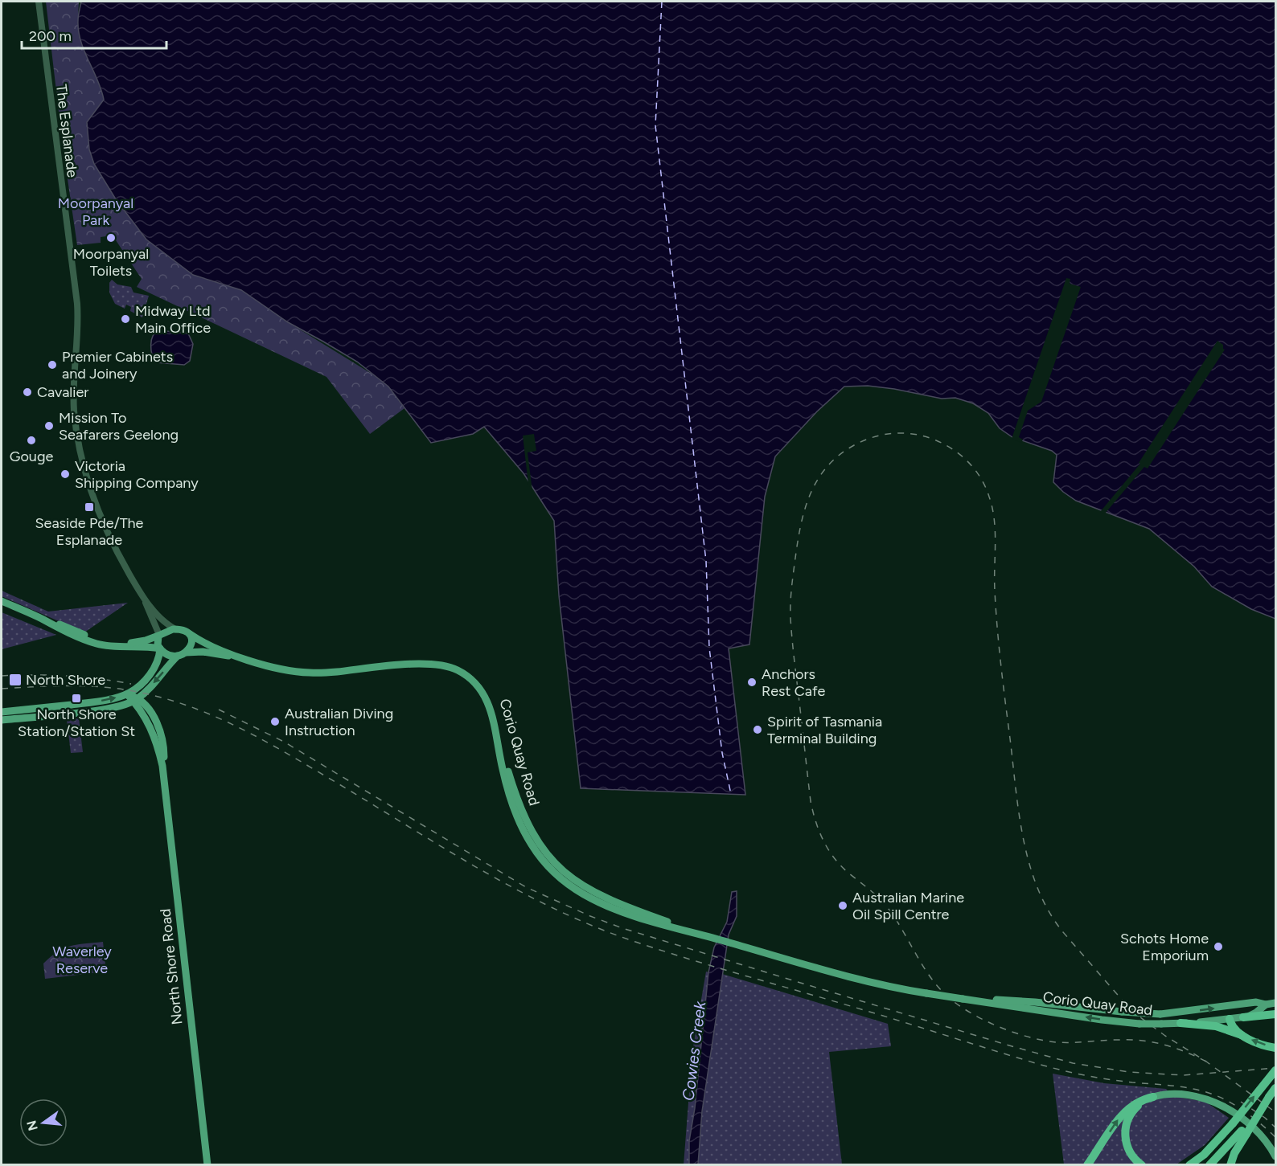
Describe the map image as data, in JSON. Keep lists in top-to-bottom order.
{
  "streets": {
    "main road": ["Corio Quay Road", "North Shore Road"],
    "street": ["The Esplanade"]
  },
  "crossings": [
    ["The Esplanade", "Corio Quay Road"]
  ],
  "water": ["Cowies Creek"],
  "parks": ["Moorpanyal Park", "Waverley Reserve"],
  "places": {
    "other": [
      "Moorpanyal Toilets",
      "Midway Ltd Main Office",
      "Premier Cabinets and Joinery",
      "Cavalier",
      "Mission To Seafarers Geelong",
      "Gouge",
      "Victoria Shipping Company",
      "Anchors Rest Cafe",
      "Australian Diving Instruction",
      "Spirit of Tasmania Terminal Building",
      "Australian Marine Oil Spill Centre",
      "Schots Home Emporium"
    ],
    "transit": ["Seaside Pde/The Esplanade", "North Shore", "North Shore Station/Station St"]
  },
  "scale_bar": "200 m",
  "north": "left"
}
